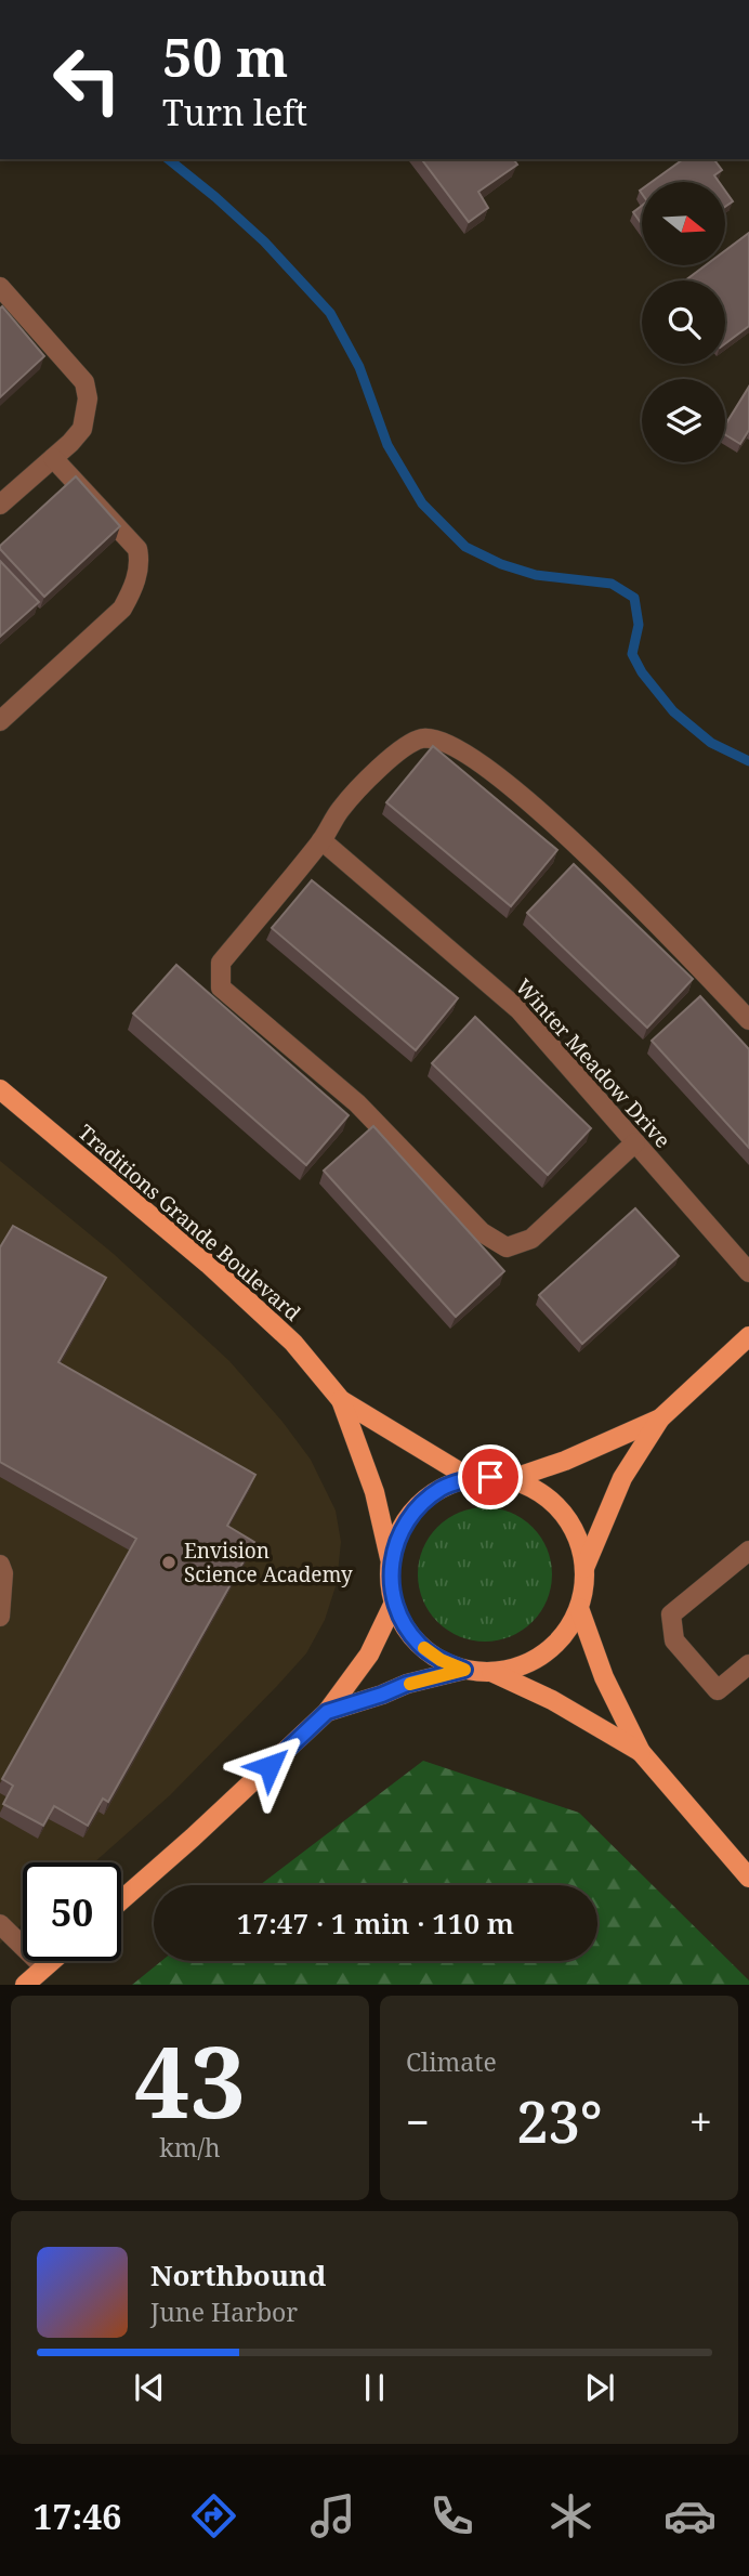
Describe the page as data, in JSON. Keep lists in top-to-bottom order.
{
  "streets": {
    "main road": ["Traditions Grande Boulevard"],
    "street": ["Winter Meadow Drive"]
  },
  "places": ["Envision Science Academy"],
  "north": "right",
  "page": {
    "turn": ["50 m", "Turn left"],
    "limit": "50",
    "trip": "17:47 · 1 min · 110 m",
    "tile": [
      ["43", "km/h"],
      "Climate"
    ],
    "heat": ["−", "23°", "+"],
    "song": ["Northbound", "June Harbor"],
    "tabs": "17:46"
  }
}
